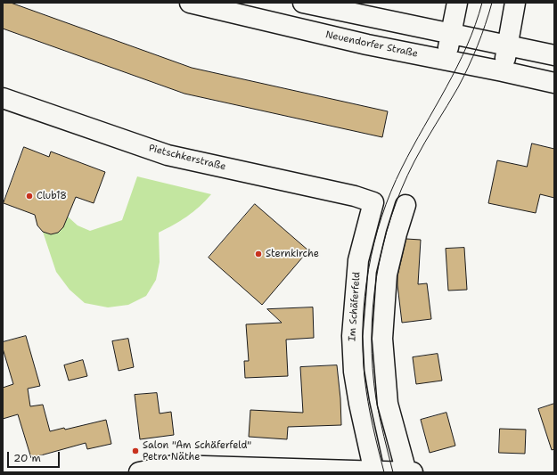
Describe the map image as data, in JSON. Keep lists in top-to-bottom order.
{
  "streets": {
    "street": ["Neuendorfer Straße", "Pietschkerstraße", "Im Schäferfeld"]
  },
  "crossings": [
    ["Pietschkerstraße", "Im Schäferfeld"]
  ],
  "places": ["Club18", "Sternkirche", "Salon \"Am Schäferfeld\" Petra Näthe"],
  "scale_bar": "20 m"
}
